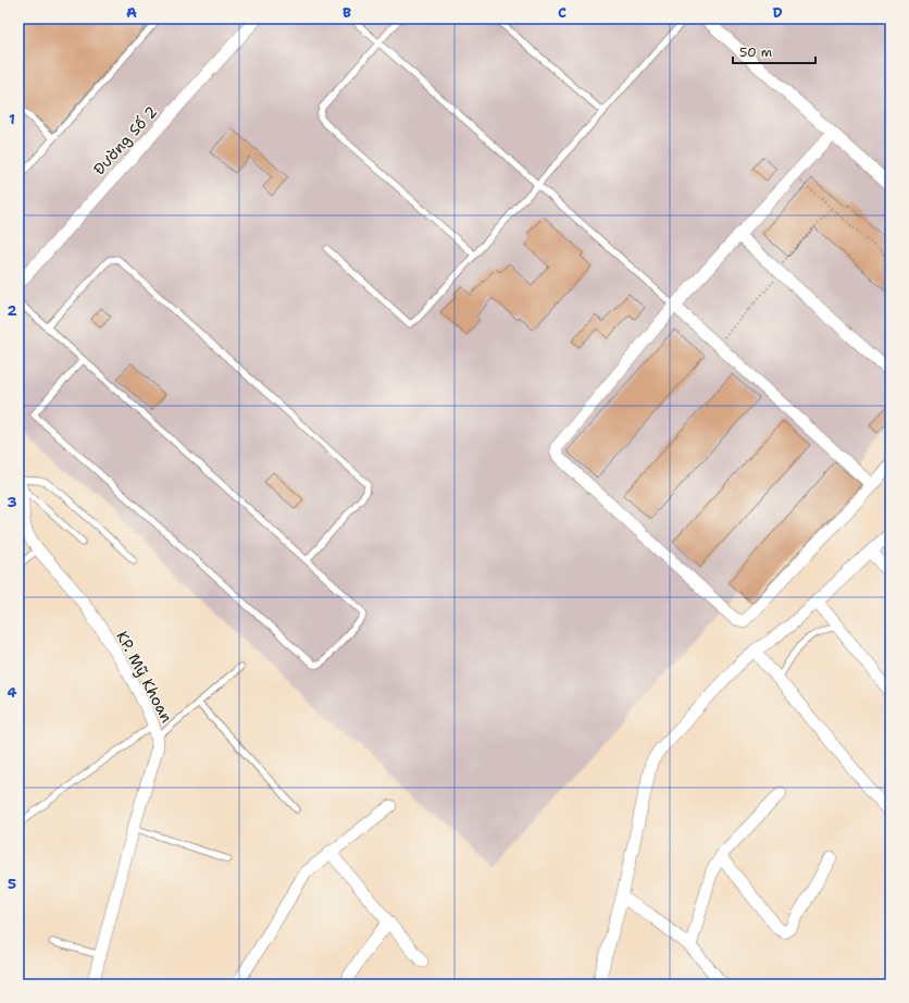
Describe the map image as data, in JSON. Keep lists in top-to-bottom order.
{
  "streets": {
    "street": ["Đường Số 2", "KP. Mỹ Khoan"]
  },
  "scale_bar": "50 m",
  "grid": {
    "columns": [
      "A",
      "B",
      "C",
      "D"
    ],
    "rows": [
      "1",
      "2",
      "3",
      "4",
      "5"
    ]
  }
}
